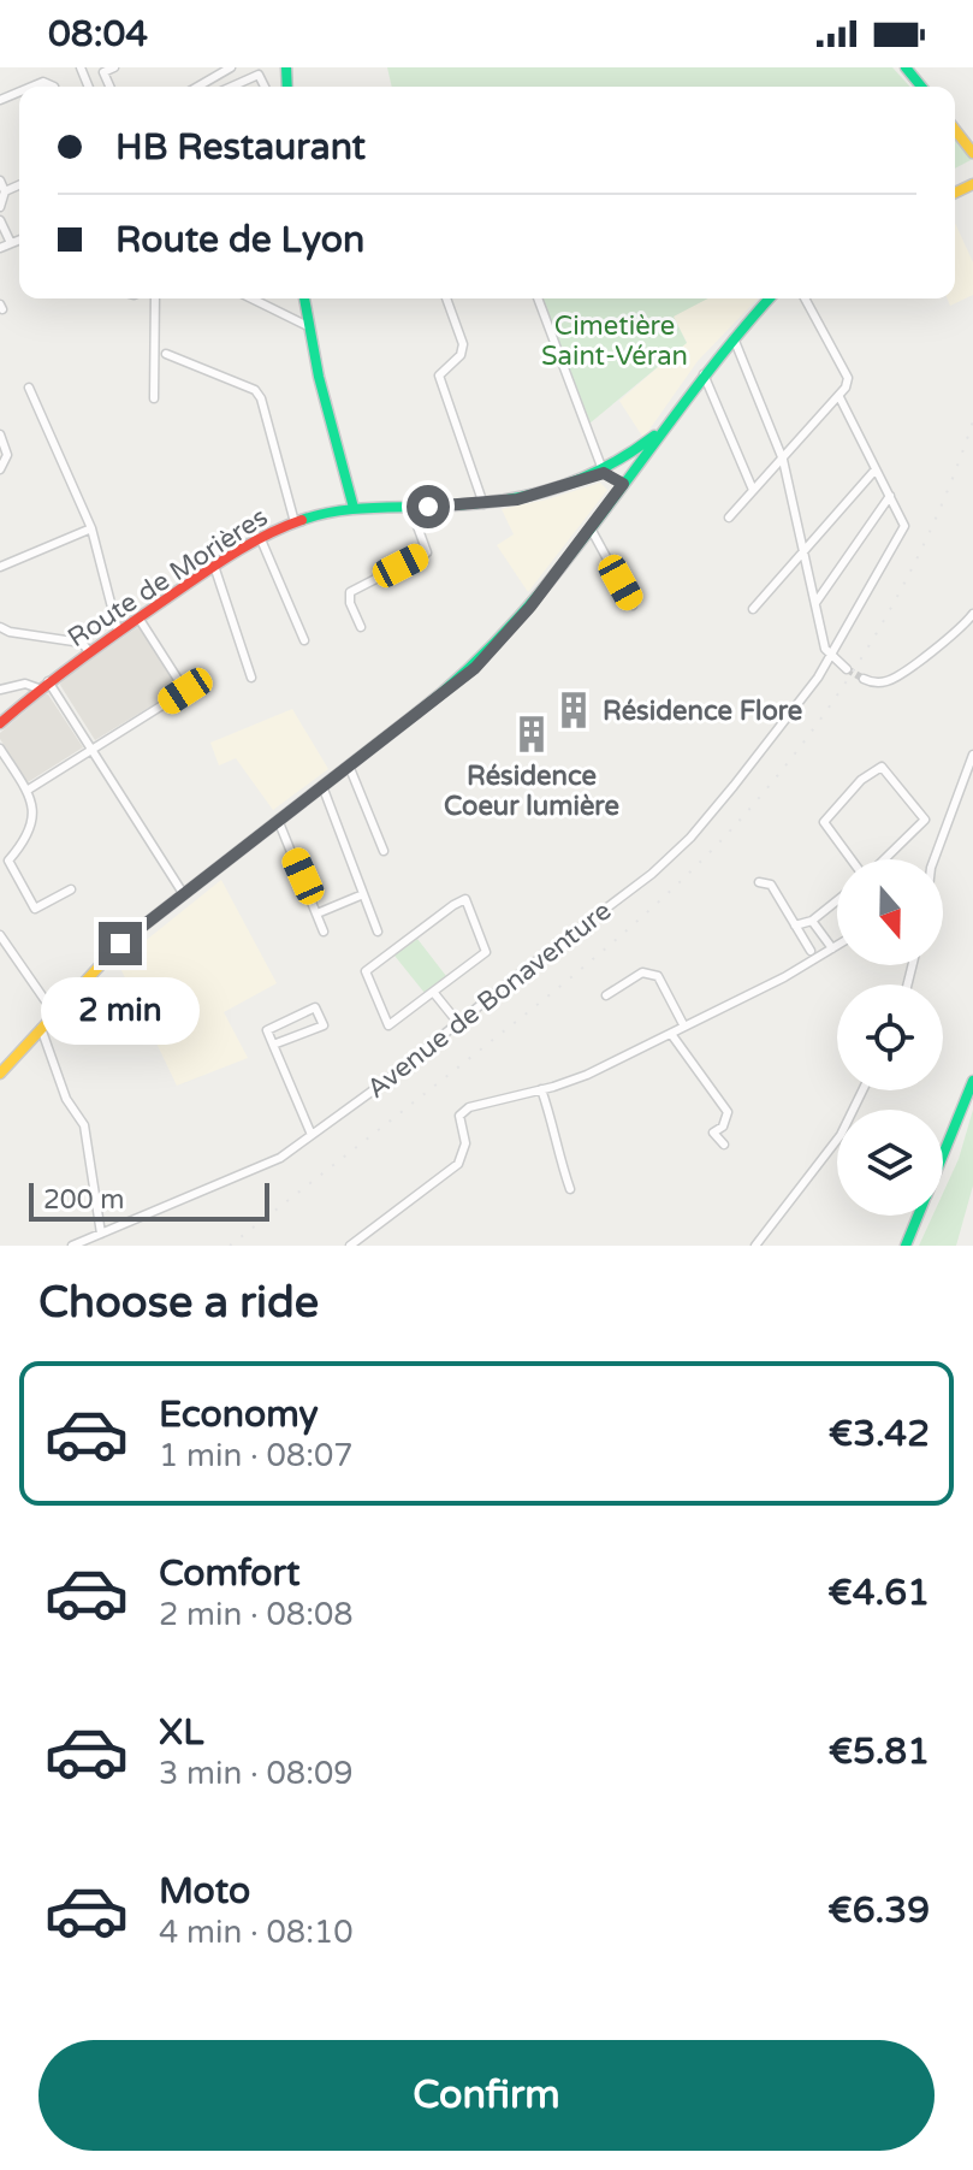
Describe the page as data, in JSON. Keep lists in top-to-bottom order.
{
  "streets": {
    "main road": ["Route de Morières"],
    "street": ["Avenue de Bonaventure"]
  },
  "parks": ["Cimetière Saint-Véran"],
  "places": {
    "building": ["Résidence Flore", "Résidence Coeur lumière"]
  },
  "scale_bar": "200 m",
  "north": "bottom",
  "page": {
    "status": "08:04",
    "banner": ["HB Restaurant", "Route de Lyon"],
    "bubble": "2 min",
    "scale": "200 m",
    "heading": "Choose a ride",
    "list": [
      {
        "name": "Economy",
        "note": "1 min · 08:07",
        "value": "€3.42"
      },
      {
        "name": "Comfort",
        "note": "2 min · 08:08",
        "value": "€4.61"
      },
      {
        "name": "XL",
        "note": "3 min · 08:09",
        "value": "€5.81"
      },
      {
        "name": "Moto",
        "note": "4 min · 08:10",
        "value": "€6.39"
      }
    ],
    "buttons": "Confirm"
  }
}
